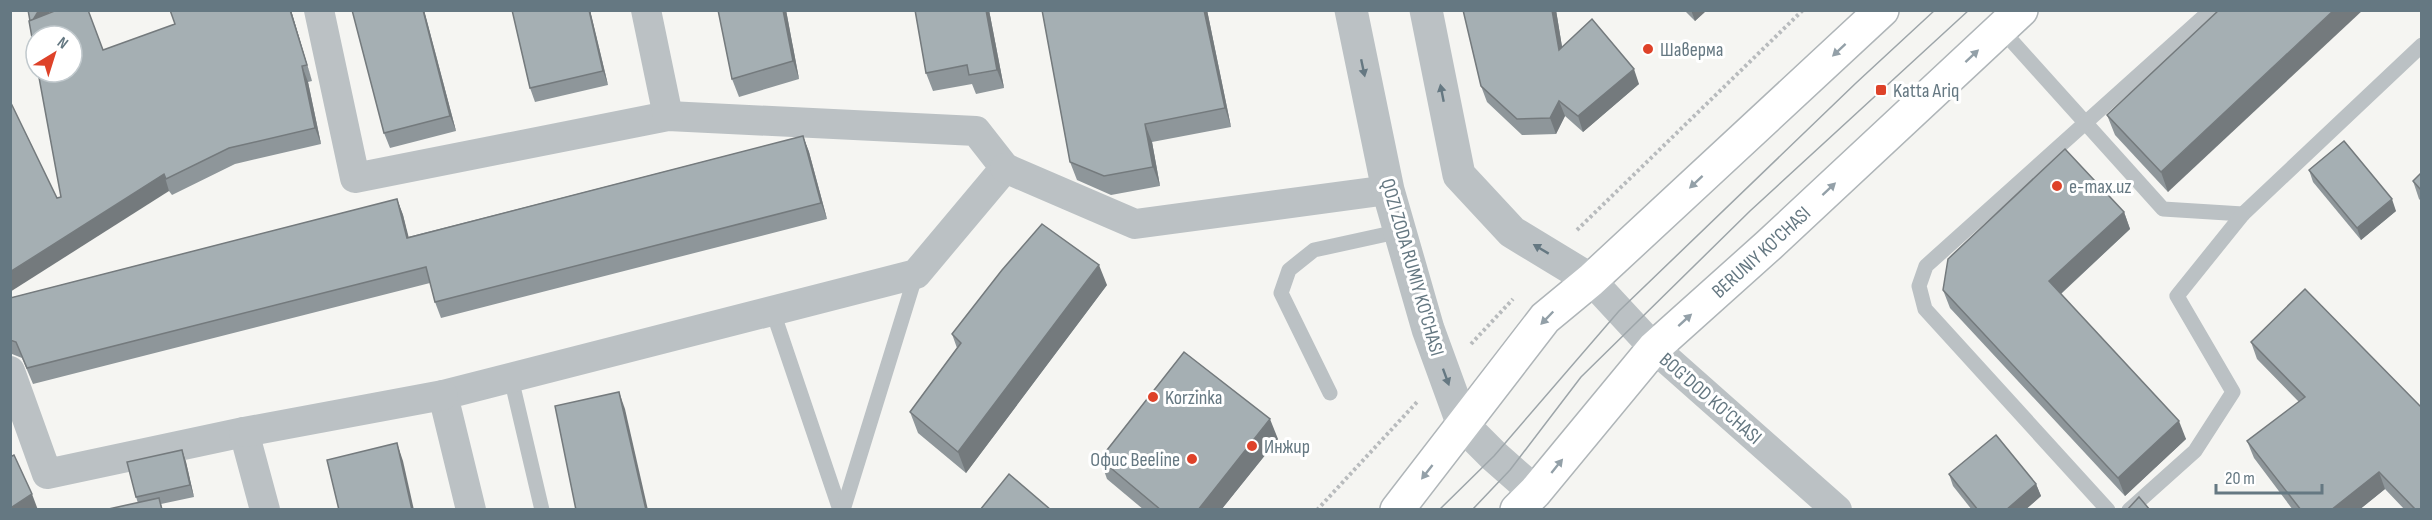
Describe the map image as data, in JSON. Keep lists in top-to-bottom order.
{
  "streets": {
    "main road": ["BERUNIY KO'CHASI"],
    "street": ["QOZI ZODA RUMIY KO'CHASI", "BOG'DOD KO'CHASI"]
  },
  "crossings": [
    ["BERUNIY KO'CHASI", "QOZI ZODA RUMIY KO'CHASI"],
    ["BERUNIY KO'CHASI", "BOG'DOD KO'CHASI"]
  ],
  "one_way": ["QOZI ZODA RUMIY KO'CHASI"],
  "places": {
    "other": [
      "Шаверма",
      "e-max.uz",
      "Korzinka",
      "Инжир",
      "Офис Beeline"
    ],
    "transit": ["Katta Ariq"]
  },
  "scale_bar": "20 m",
  "north": "top right"
}
